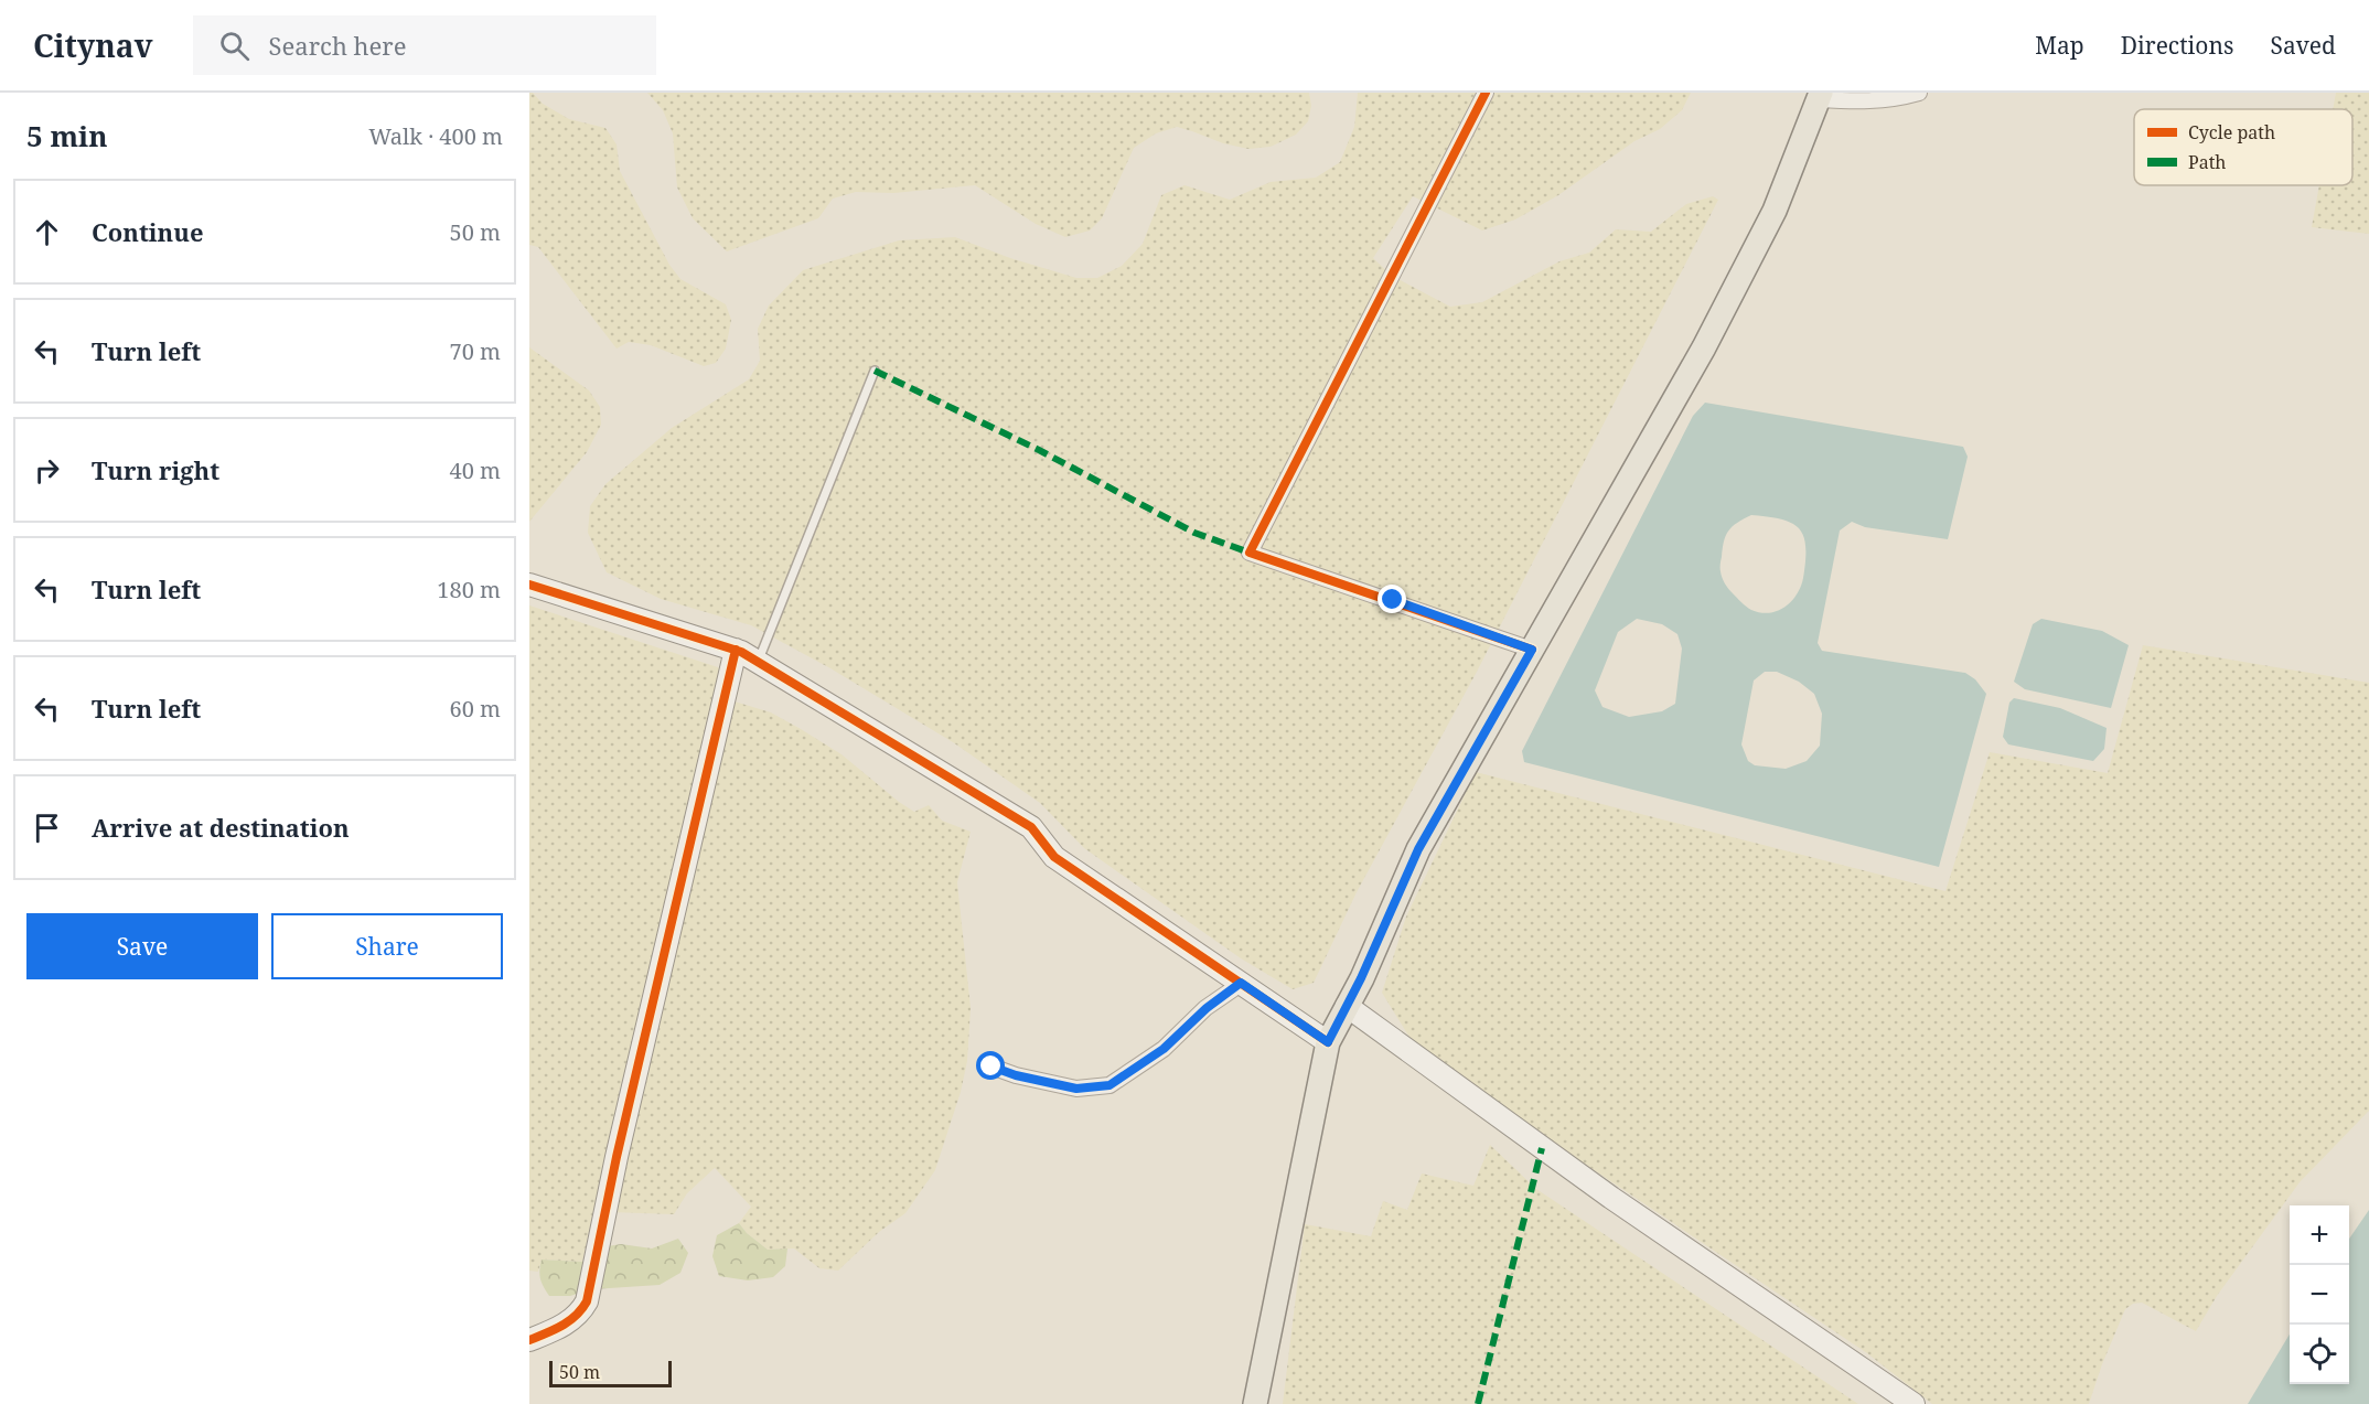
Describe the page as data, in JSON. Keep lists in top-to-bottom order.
{
  "legend": ["Cycle path", "Path"],
  "scale_bar": "50 m",
  "page": {
    "header": "Citynav",
    "search": "Search here",
    "nav": ["Map", "Directions", "Saved"],
    "heading": ["5 min", "Walk · 400 m"],
    "list": [
      ["Continue", "50 m"],
      ["Turn left", "70 m"],
      ["Turn right", "40 m"],
      ["Turn left", "180 m"],
      ["Turn left", "60 m"],
      "Arrive at destination"
    ],
    "buttons": ["Save", "Share"],
    "map_buttons": ["+", "−"],
    "scale": "50 m"
  }
}
